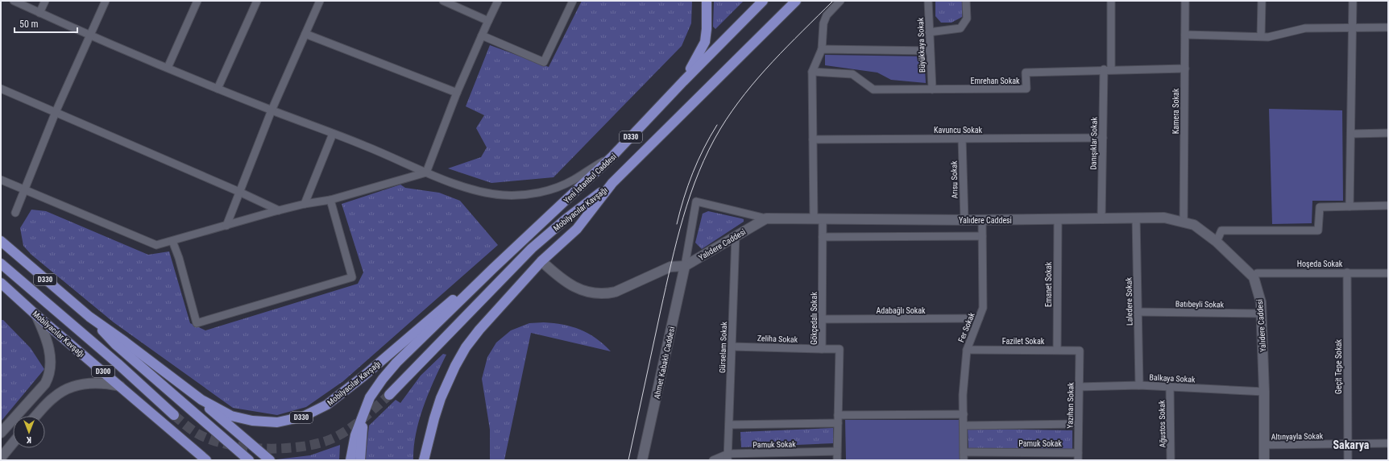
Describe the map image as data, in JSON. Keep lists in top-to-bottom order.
{
  "streets": {
    "highway": [
      "D330",
      "Yeni İstanbul Caddesi",
      "Mobilyacılar Kavşağı",
      "D300"
    ],
    "street": [
      "Büyükkaya Sokak",
      "Emrehan Sokak",
      "Kamera Sokak",
      "Kavuncu Sokak",
      "Danışıklar Sokak",
      "Arısu Sokak",
      "Yalıdere Caddesi",
      "Hoşeda Sokak",
      "Emanet Sokak",
      "Laledere Sokak",
      "Batıbeyli Sokak",
      "Adabağlı Sokak",
      "Gökçedalı Sokak",
      "Fer Sokak",
      "Zeliha Sokak",
      "Fazilet Sokak",
      "Gürselam Sokak",
      "Ahmet Kabaklı Caddesi",
      "Geçit Tepe Sokak",
      "Balkaya Sokak",
      "Yazıhan Sokak",
      "Ağustos Sokak",
      "Altınyayla Sokak",
      "Pamuk Sokak"
    ]
  },
  "crossings": [
    ["Büyükkaya Sokak", "Emrehan Sokak"],
    ["Emrehan Sokak", "Kamera Sokak"],
    ["Emrehan Sokak", "Danışıklar Sokak"],
    ["Emrehan Sokak", "Gökçedalı Sokak"],
    ["Kamera Sokak", "Yalıdere Caddesi"],
    ["Kavuncu Sokak", "Danışıklar Sokak"],
    ["Kavuncu Sokak", "Arısu Sokak"],
    ["Kavuncu Sokak", "Gökçedalı Sokak"],
    ["D330", "Mobilyacılar Kavşağı"],
    ["Danışıklar Sokak", "Yalıdere Caddesi"],
    ["Yeni İstanbul Caddesi", "Mobilyacılar Kavşağı"],
    ["Arısu Sokak", "Yalıdere Caddesi"],
    ["Mobilyacılar Kavşağı", "Yalıdere Caddesi"],
    ["Yalıdere Caddesi", "Hoşeda Sokak"],
    ["Yalıdere Caddesi", "Emanet Sokak"],
    ["Yalıdere Caddesi", "Laledere Sokak"],
    ["Yalıdere Caddesi", "Batıbeyli Sokak"],
    ["Yalıdere Caddesi", "Gökçedalı Sokak"],
    ["Yalıdere Caddesi", "Fer Sokak"],
    ["Yalıdere Caddesi", "Gürselam Sokak"],
    ["Yalıdere Caddesi", "Ahmet Kabaklı Caddesi"],
    ["Yalıdere Caddesi", "Balkaya Sokak"],
    ["Yalıdere Caddesi", "Altınyayla Sokak"],
    ["Hoşeda Sokak", "Geçit Tepe Sokak"],
    ["Emanet Sokak", "Fazilet Sokak"],
    ["Laledere Sokak", "Batıbeyli Sokak"],
    ["Laledere Sokak", "Balkaya Sokak"],
    ["Adabağlı Sokak", "Gökçedalı Sokak"],
    ["Adabağlı Sokak", "Fer Sokak"],
    ["Gökçedalı Sokak", "Zeliha Sokak"],
    ["Gökçedalı Sokak", "Pamuk Sokak"],
    ["Fer Sokak", "Fazilet Sokak"],
    ["Fer Sokak", "Pamuk Sokak"],
    ["Zeliha Sokak", "Gürselam Sokak"],
    ["Fazilet Sokak", "Yazıhan Sokak"],
    ["Gürselam Sokak", "Pamuk Sokak"],
    ["Geçit Tepe Sokak", "Altınyayla Sokak"],
    ["Balkaya Sokak", "Yazıhan Sokak"],
    ["Balkaya Sokak", "Ağustos Sokak"],
    ["Yazıhan Sokak", "Pamuk Sokak"]
  ],
  "districts": ["Sakarya"],
  "scale_bar": "50 m",
  "north": "bottom"
}
